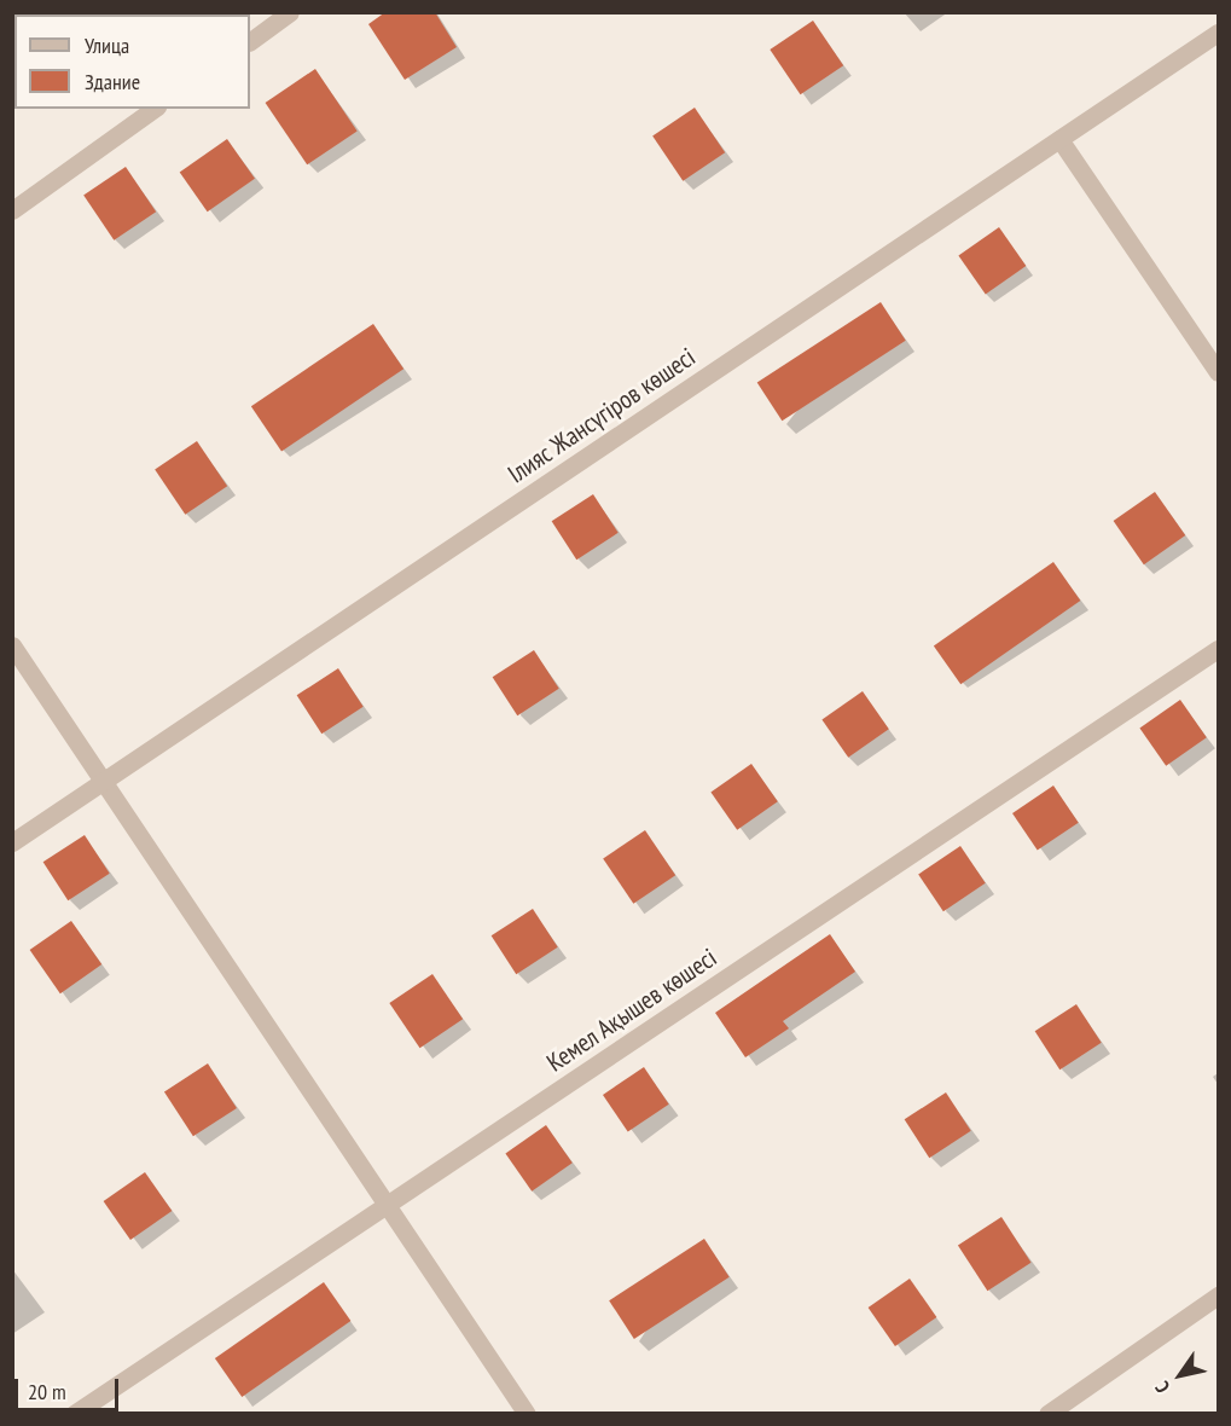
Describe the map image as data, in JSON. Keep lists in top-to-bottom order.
{
  "streets": {
    "street": ["Ілияс Жансүгіров көшесі", "Кемел Ақышев көшесі"]
  },
  "legend": ["Улица", "Здание"],
  "scale_bar": "20 m",
  "north": "bottom left"
}
